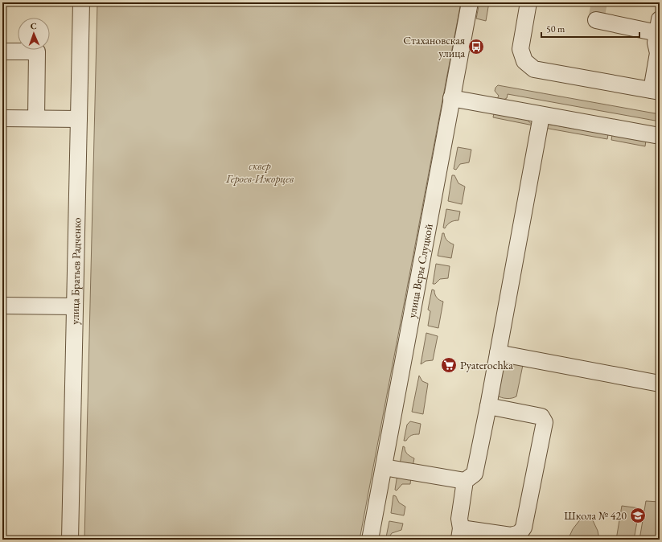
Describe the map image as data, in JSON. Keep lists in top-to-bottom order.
{
  "streets": {
    "street": ["улица Братьев Радченко", "улица Веры Слуцкой"]
  },
  "parks": ["сквер Героев-Ижорцев"],
  "places": {
    "bus stop": ["Стахановская улица"],
    "supermarket": ["Pyaterochka"],
    "school or university": ["Школа № 420"]
  },
  "scale_bar": "50 m",
  "north": "top"
}
